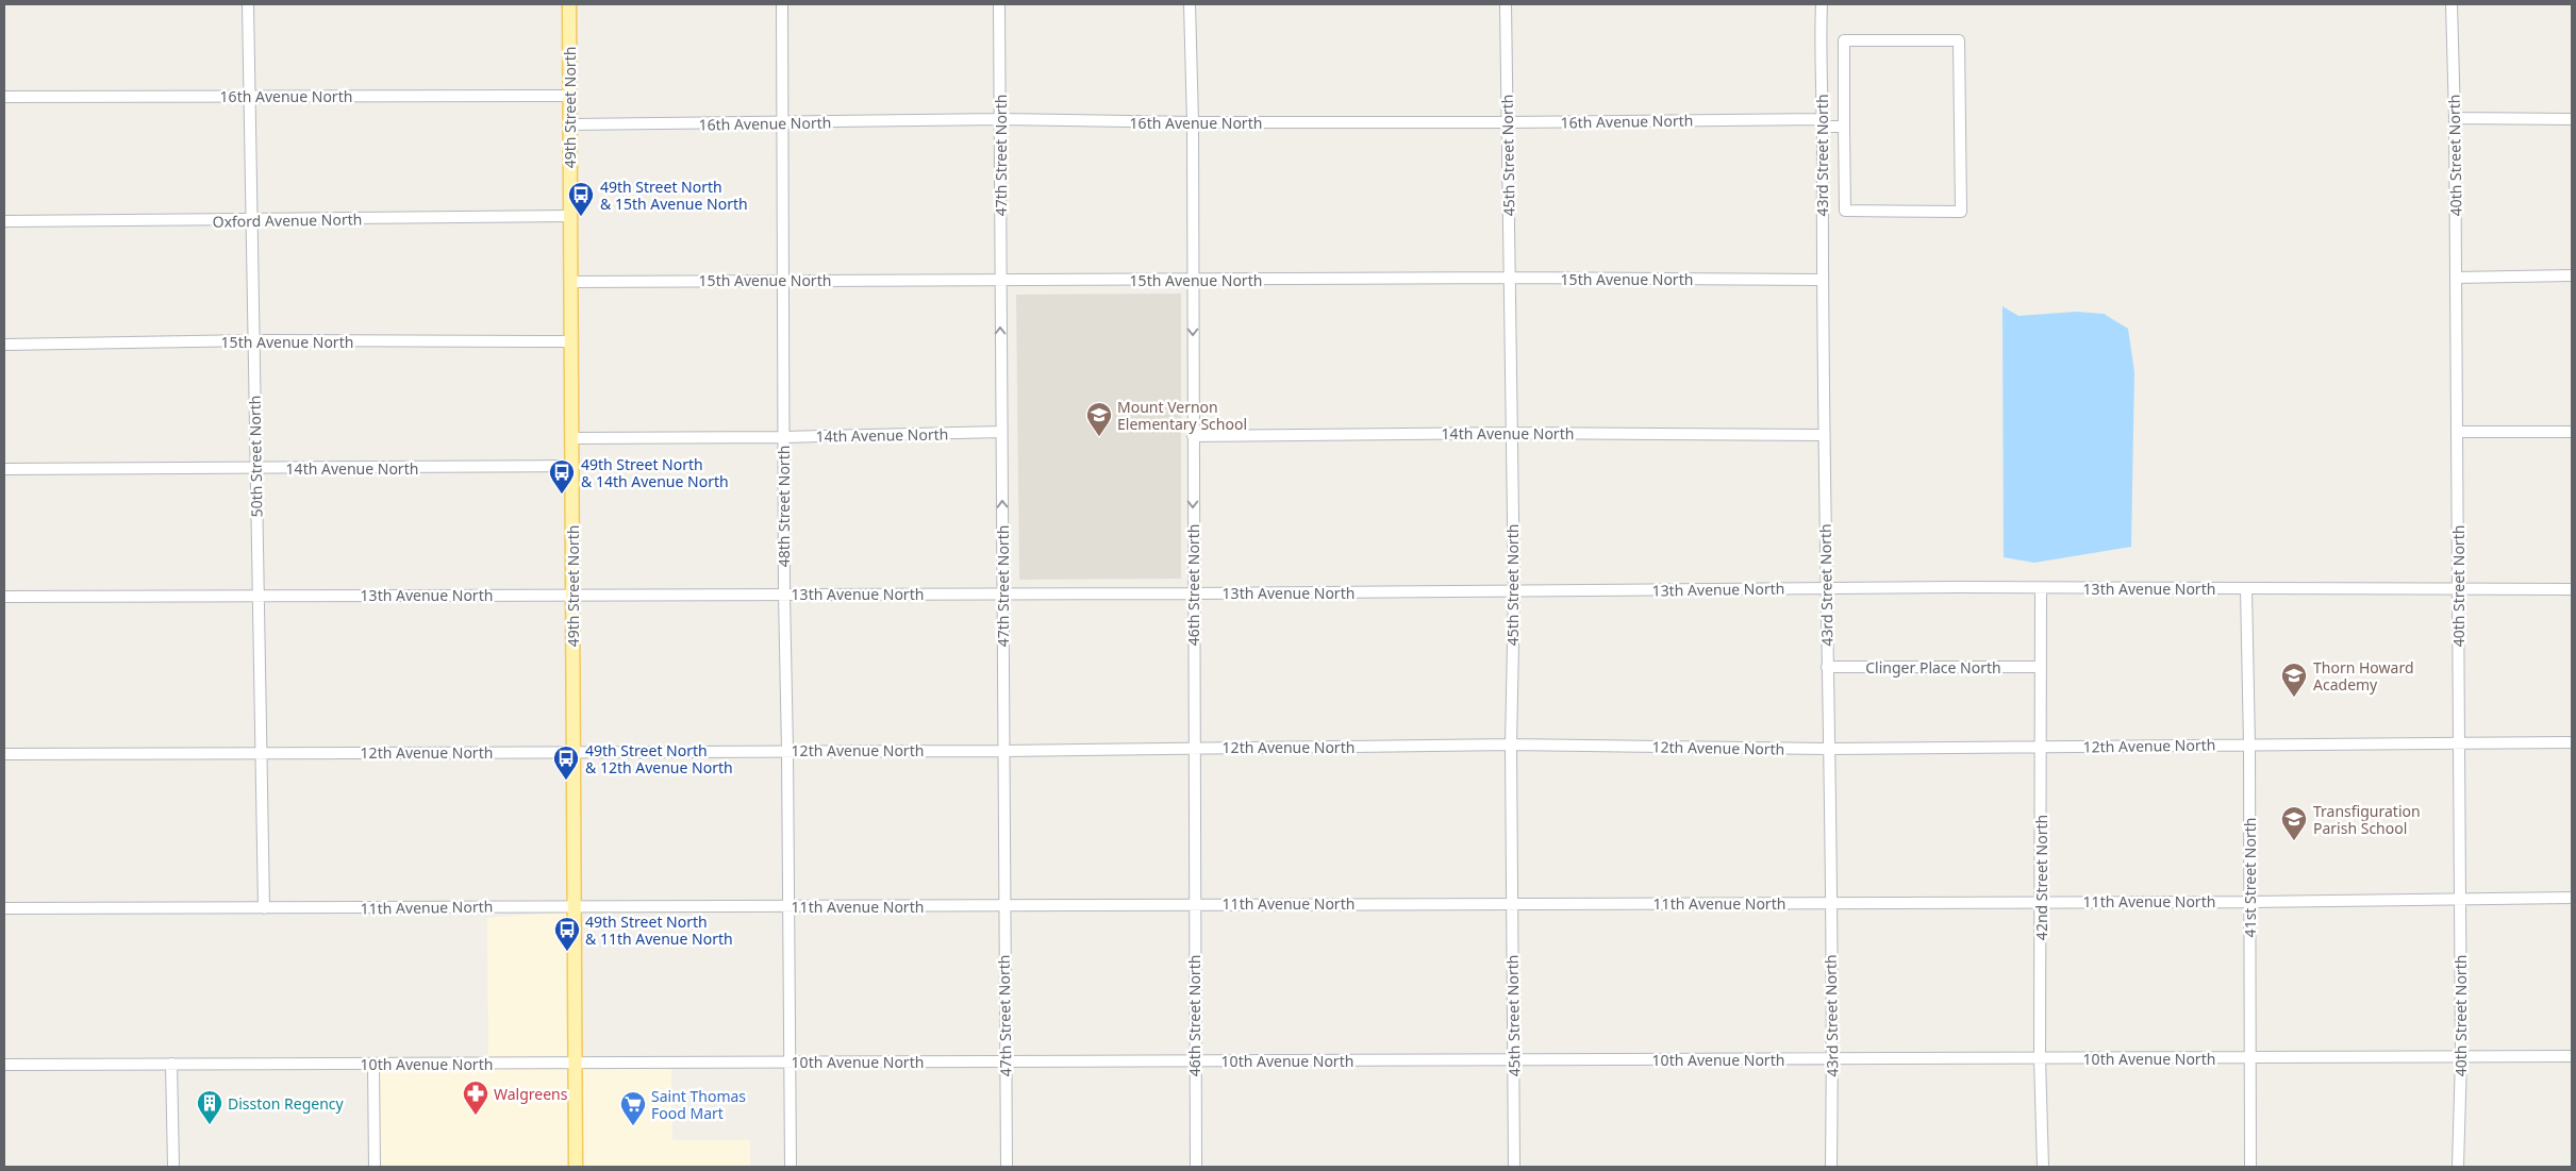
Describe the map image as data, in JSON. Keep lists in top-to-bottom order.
{
  "streets": {
    "main road": ["49th Street North"],
    "street": [
      "16th Avenue North",
      "47th Street North",
      "45th Street North",
      "43rd Street North",
      "40th Street North",
      "Oxford Avenue North",
      "15th Avenue North",
      "14th Avenue North",
      "50th Street North",
      "48th Street North",
      "46th Street North",
      "13th Avenue North",
      "Clinger Place North",
      "12th Avenue North",
      "42nd Street North",
      "41st Street North",
      "11th Avenue North",
      "10th Avenue North"
    ]
  },
  "crossings": [
    ["16th Avenue North", "49th Street North"],
    ["16th Avenue North", "47th Street North"],
    ["16th Avenue North", "45th Street North"],
    ["16th Avenue North", "43rd Street North"],
    ["16th Avenue North", "50th Street North"],
    ["16th Avenue North", "48th Street North"],
    ["16th Avenue North", "46th Street North"],
    ["49th Street North", "Oxford Avenue North"],
    ["49th Street North", "15th Avenue North"],
    ["49th Street North", "14th Avenue North"],
    ["49th Street North", "13th Avenue North"],
    ["49th Street North", "12th Avenue North"],
    ["49th Street North", "11th Avenue North"],
    ["49th Street North", "10th Avenue North"],
    ["47th Street North", "15th Avenue North"],
    ["47th Street North", "14th Avenue North"],
    ["47th Street North", "13th Avenue North"],
    ["47th Street North", "12th Avenue North"],
    ["47th Street North", "11th Avenue North"],
    ["47th Street North", "10th Avenue North"],
    ["45th Street North", "15th Avenue North"],
    ["45th Street North", "14th Avenue North"],
    ["45th Street North", "13th Avenue North"],
    ["45th Street North", "12th Avenue North"],
    ["45th Street North", "11th Avenue North"],
    ["45th Street North", "10th Avenue North"],
    ["43rd Street North", "15th Avenue North"],
    ["43rd Street North", "14th Avenue North"],
    ["43rd Street North", "13th Avenue North"],
    ["43rd Street North", "Clinger Place North"],
    ["43rd Street North", "12th Avenue North"],
    ["43rd Street North", "11th Avenue North"],
    ["43rd Street North", "10th Avenue North"],
    ["40th Street North", "13th Avenue North"],
    ["40th Street North", "12th Avenue North"],
    ["40th Street North", "11th Avenue North"],
    ["40th Street North", "10th Avenue North"],
    ["Oxford Avenue North", "50th Street North"],
    ["15th Avenue North", "50th Street North"],
    ["15th Avenue North", "48th Street North"],
    ["15th Avenue North", "46th Street North"],
    ["14th Avenue North", "50th Street North"],
    ["14th Avenue North", "48th Street North"],
    ["14th Avenue North", "46th Street North"],
    ["50th Street North", "13th Avenue North"],
    ["50th Street North", "12th Avenue North"],
    ["50th Street North", "11th Avenue North"],
    ["48th Street North", "13th Avenue North"],
    ["48th Street North", "12th Avenue North"],
    ["48th Street North", "11th Avenue North"],
    ["48th Street North", "10th Avenue North"],
    ["46th Street North", "13th Avenue North"],
    ["46th Street North", "12th Avenue North"],
    ["46th Street North", "11th Avenue North"],
    ["46th Street North", "10th Avenue North"],
    ["13th Avenue North", "42nd Street North"],
    ["13th Avenue North", "41st Street North"],
    ["Clinger Place North", "42nd Street North"],
    ["12th Avenue North", "42nd Street North"],
    ["12th Avenue North", "41st Street North"],
    ["42nd Street North", "11th Avenue North"],
    ["42nd Street North", "10th Avenue North"],
    ["41st Street North", "11th Avenue North"],
    ["41st Street North", "10th Avenue North"]
  ],
  "places": {
    "bus stop": [
      "49th Street North & 15th Avenue North",
      "49th Street North & 14th Avenue North",
      "49th Street North & 12th Avenue North",
      "49th Street North & 11th Avenue North"
    ],
    "school or university": ["Mount Vernon Elementary School", "Thorn Howard Academy", "Transfiguration Parish School"],
    "pharmacy": ["Walgreens"],
    "building": ["Disston Regency"],
    "supermarket": ["Saint Thomas Food Mart"]
  }
}
